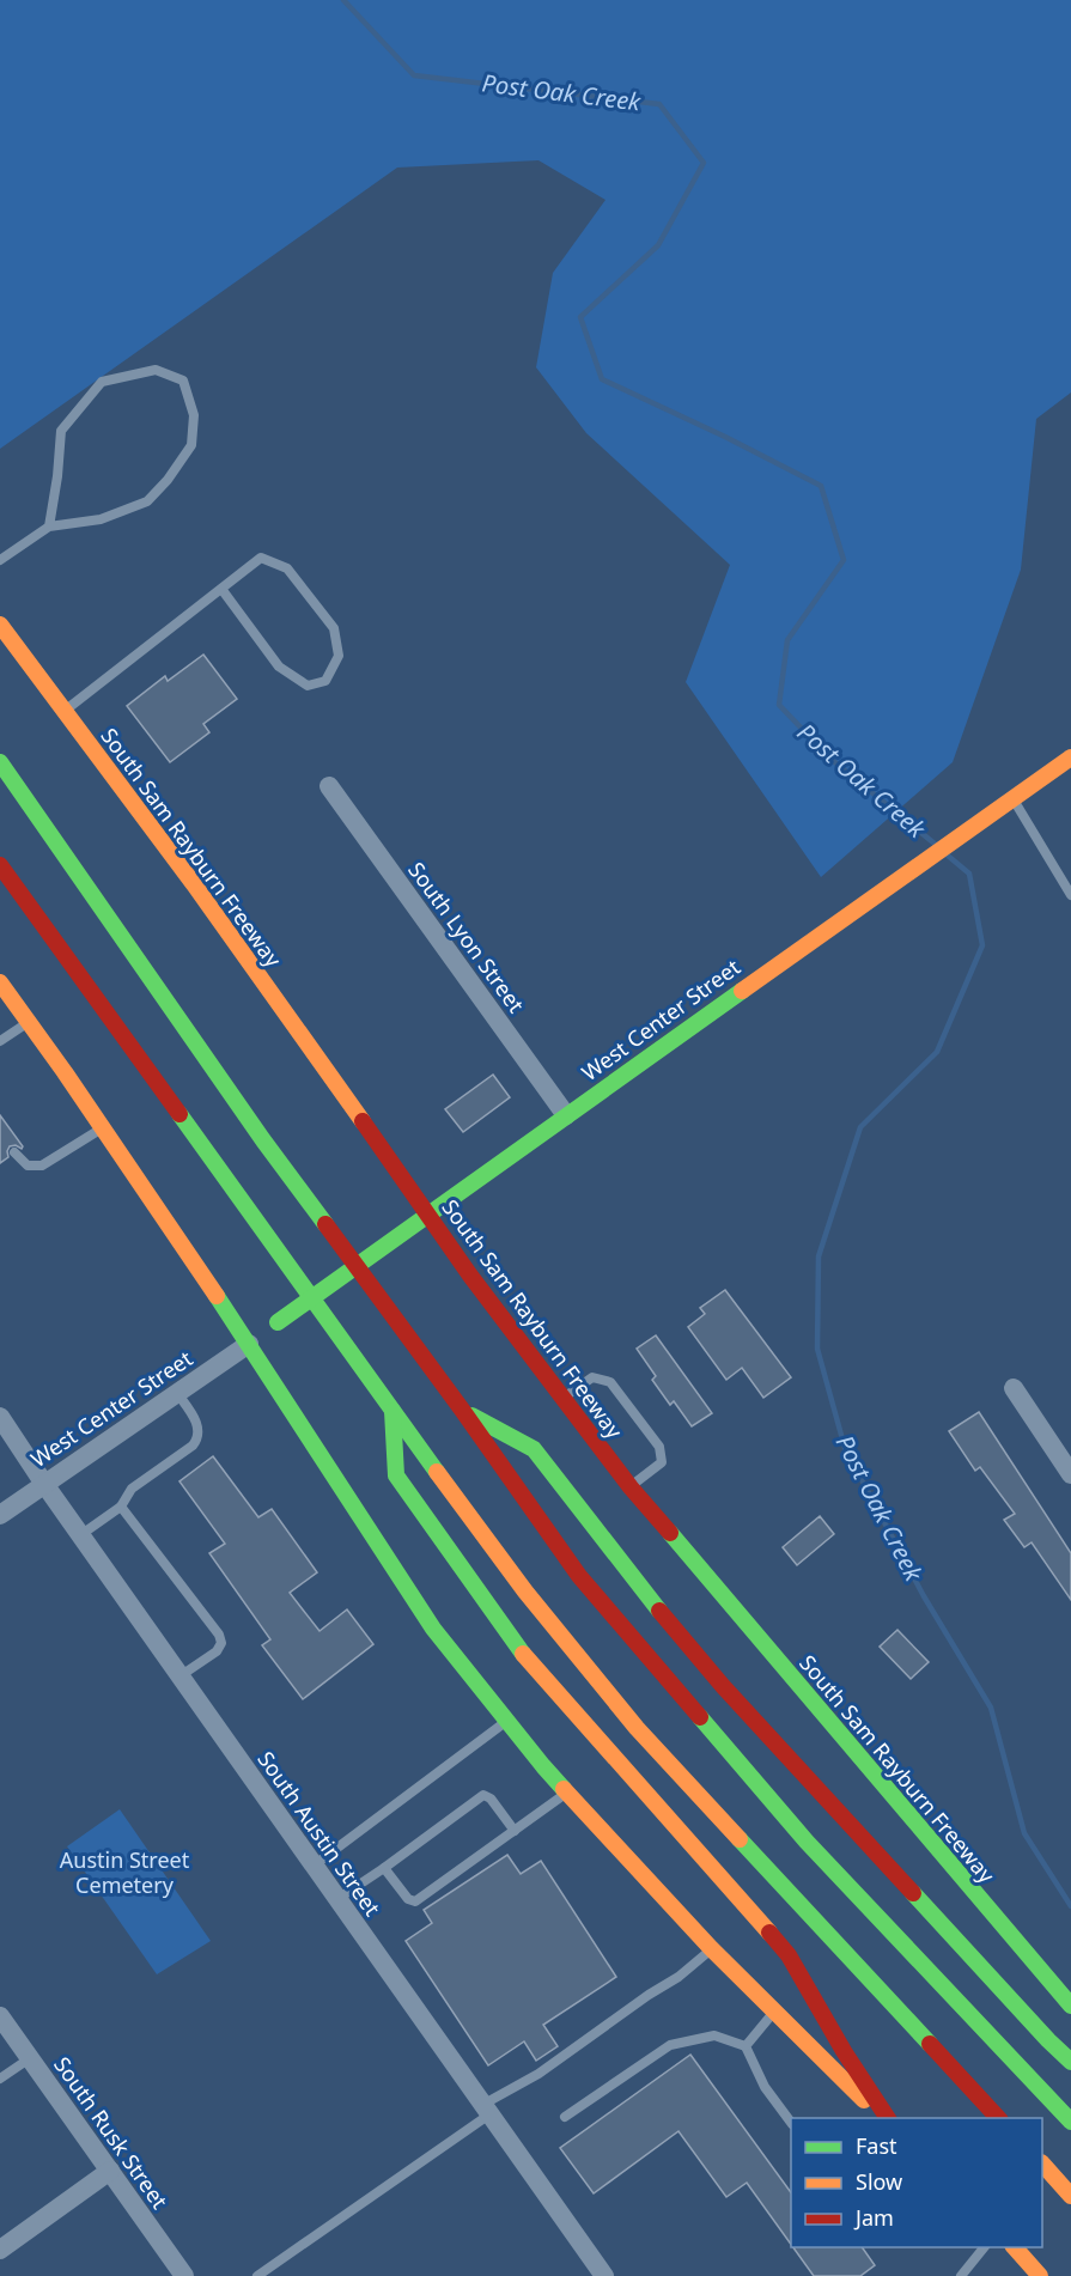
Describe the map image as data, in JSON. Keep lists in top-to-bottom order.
{
  "streets": {
    "main road": ["South Sam Rayburn Freeway", "West Center Street"],
    "street": ["South Lyon Street", "South Austin Street", "South Rusk Street"]
  },
  "crossings": [
    ["South Sam Rayburn Freeway", "West Center Street"],
    ["South Lyon Street", "West Center Street"],
    ["West Center Street", "South Austin Street"]
  ],
  "water": ["Post Oak Creek"],
  "parks": ["Austin Street Cemetery"],
  "legend": ["Fast", "Slow", "Jam"]
}
